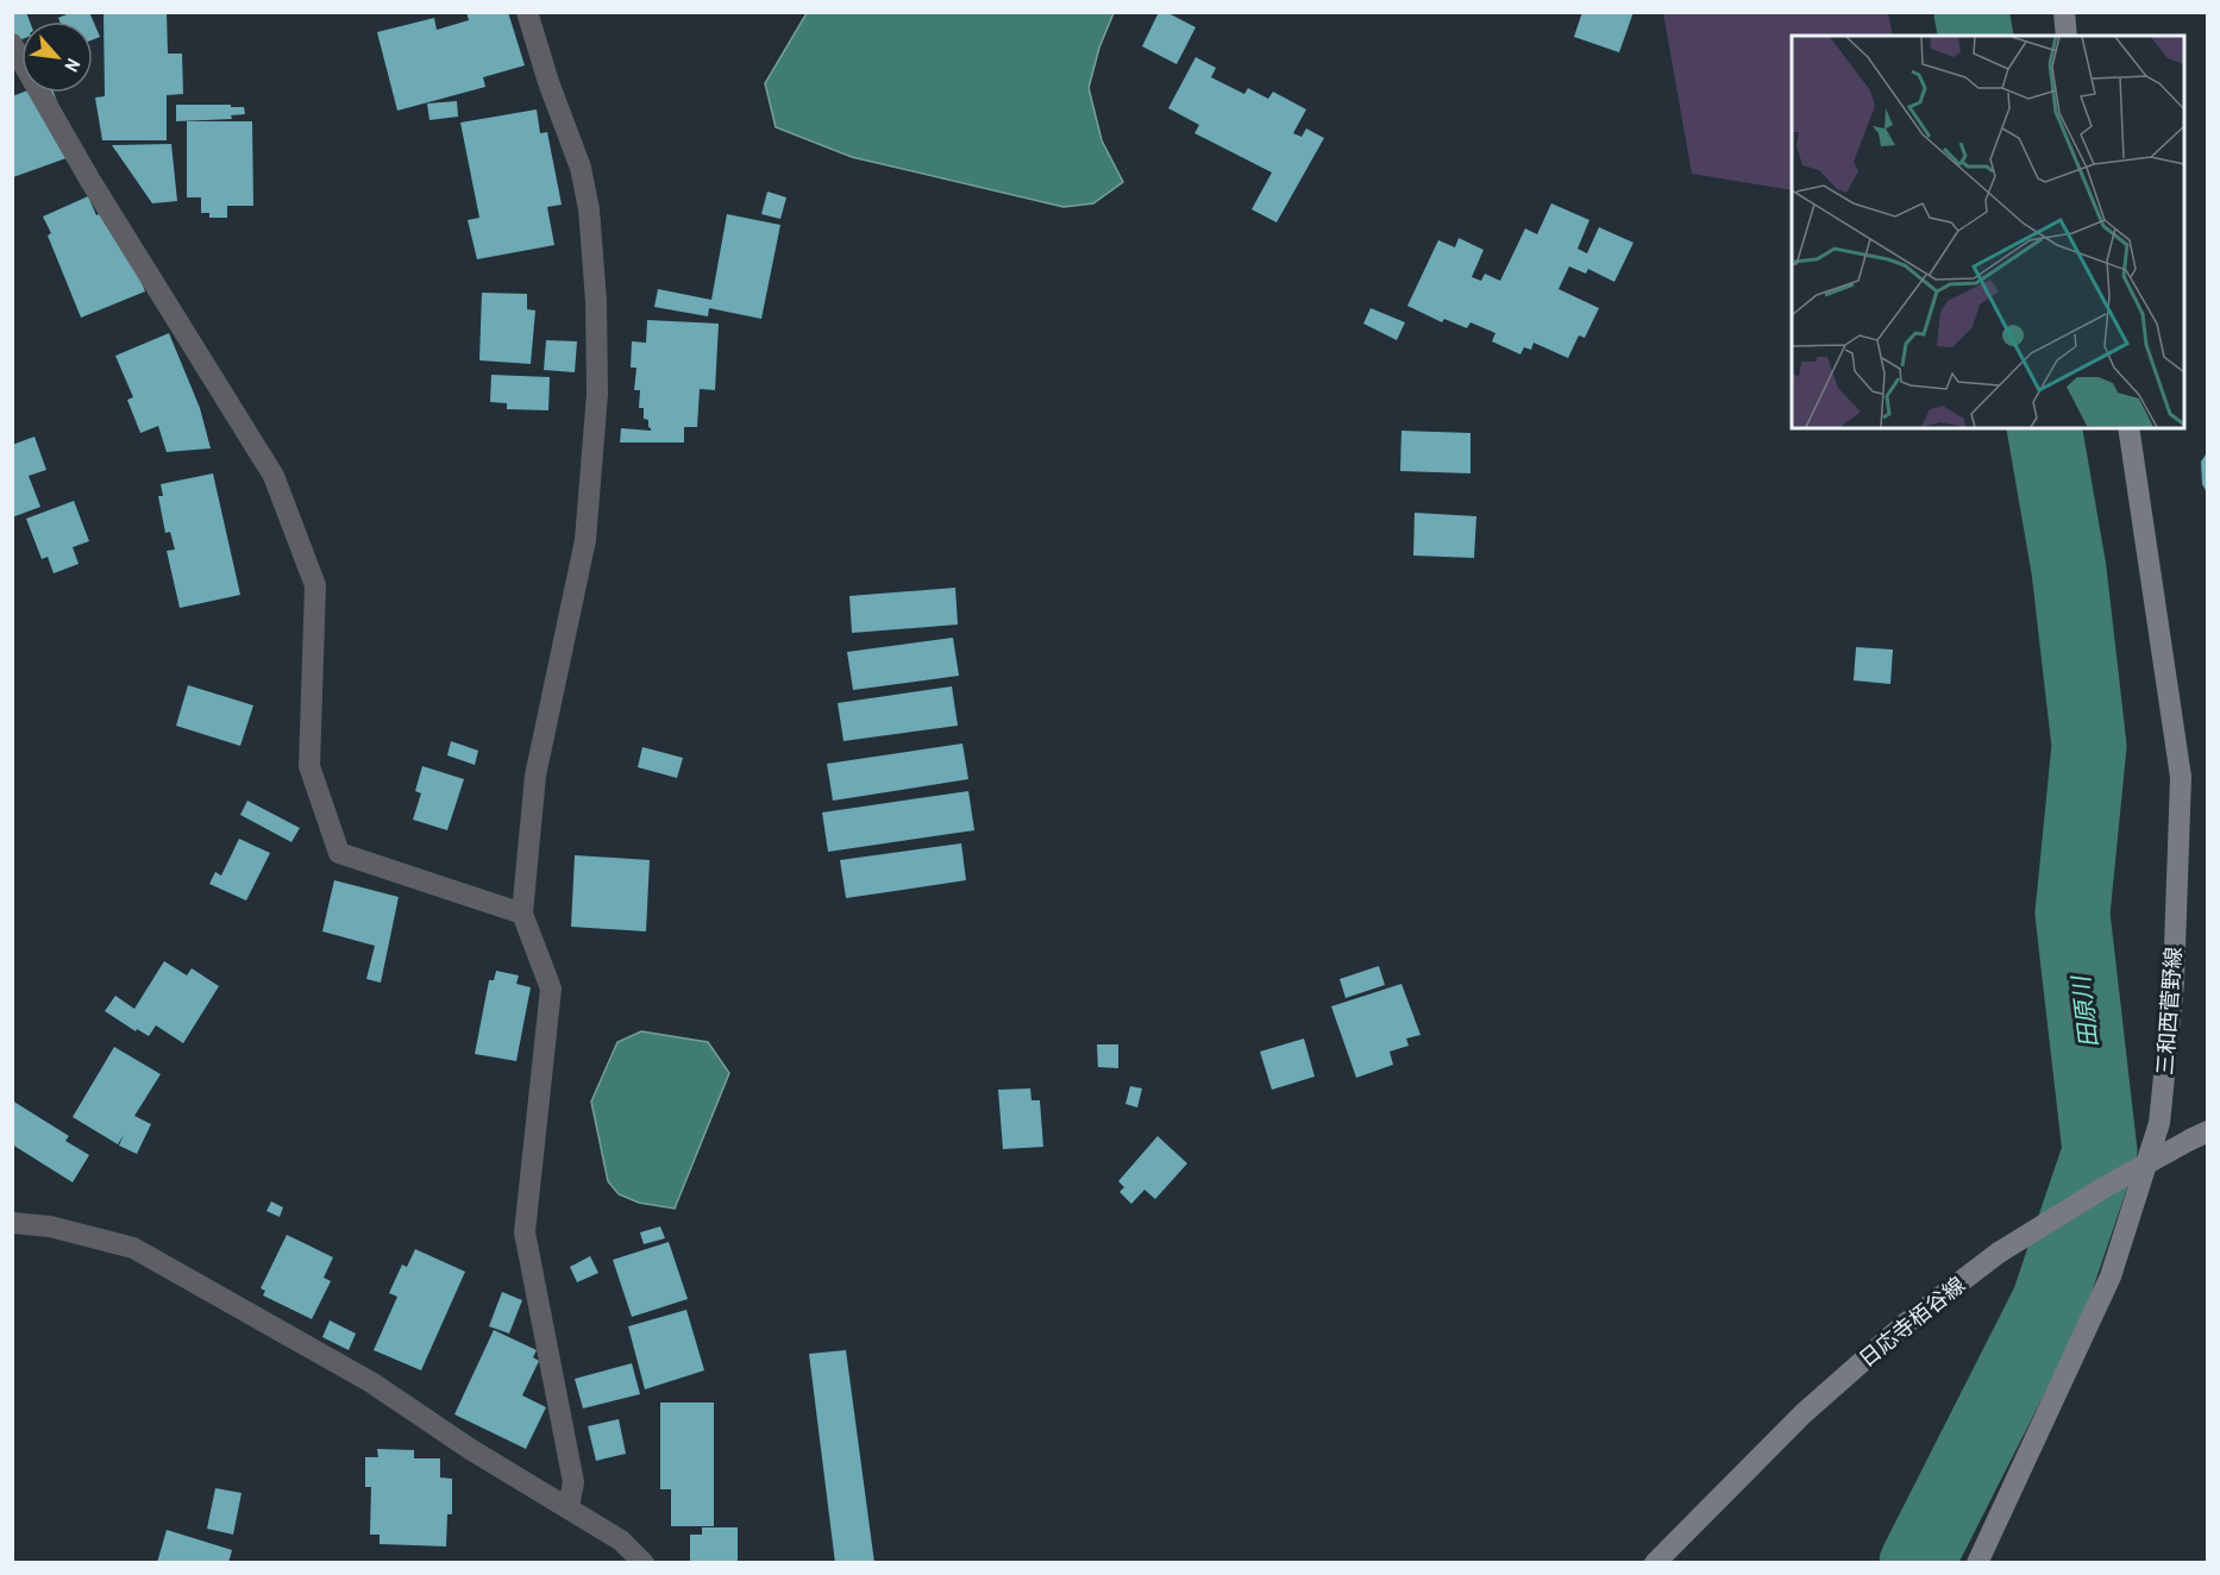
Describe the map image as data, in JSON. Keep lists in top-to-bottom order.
{
  "streets": {
    "main road": ["三和西菅野線", "日応寺栢谷線"]
  },
  "water": ["田原川"],
  "north": "bottom right"
}
